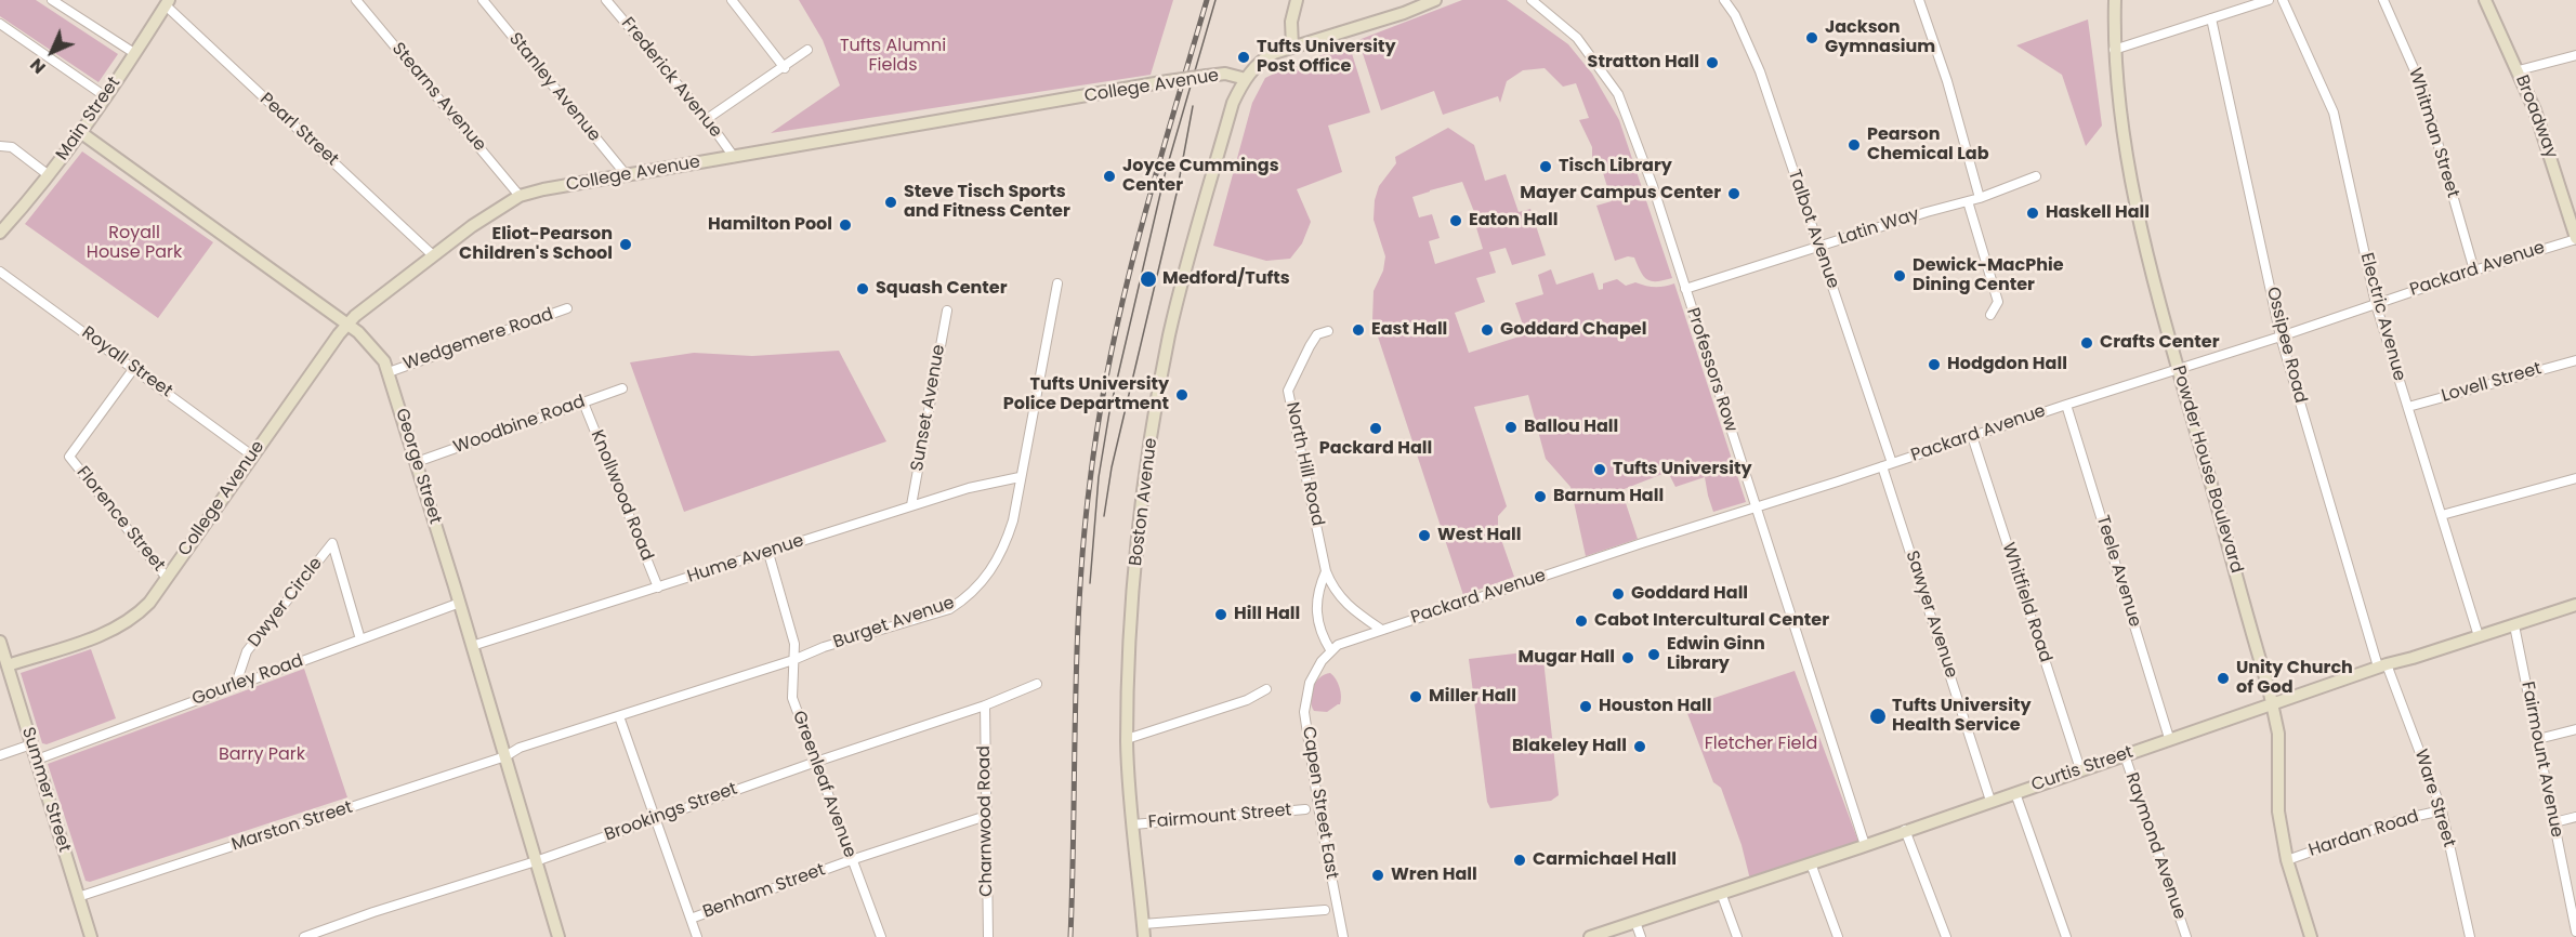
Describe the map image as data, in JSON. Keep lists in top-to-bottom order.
{
  "streets": {
    "street": [
      "Frederick Avenue",
      "College Avenue",
      "Stanley Avenue",
      "Stearns Avenue",
      "Broadway",
      "Main Street",
      "Pearl Street",
      "Whitman Street",
      "Latin Way",
      "Talbot Avenue",
      "Packard Avenue",
      "Electric Avenue",
      "Wedgemere Road",
      "Ossipee Road",
      "Royall Street",
      "Professors Row",
      "Lovell Street",
      "Sunset Avenue",
      "Woodbine Road",
      "North Hill Road",
      "George Street",
      "Powder House Boulevard",
      "Knollwood Road",
      "Boston Avenue",
      "Florence Street",
      "Hume Avenue",
      "Teele Avenue",
      "Dwyer Circle",
      "Whitfield Road",
      "Sawyer Avenue",
      "Burget Avenue",
      "Gourley Road",
      "Fairmount Avenue",
      "Curtis Street",
      "Greenleaf Avenue",
      "Summer Street",
      "Ware Street",
      "Capen Street East",
      "Brookings Street",
      "Fairmount Street",
      "Charnwood Road",
      "Marston Street",
      "Hardan Road",
      "Raymond Avenue",
      "Benham Street"
    ]
  },
  "crossings": [
    ["Frederick Avenue", "College Avenue"],
    ["College Avenue", "Stanley Avenue"],
    ["College Avenue", "Stearns Avenue"],
    ["College Avenue", "Pearl Street"],
    ["College Avenue", "Royall Street"],
    ["College Avenue", "George Street"],
    ["College Avenue", "Boston Avenue"],
    ["College Avenue", "Florence Street"],
    ["College Avenue", "Summer Street"],
    ["Broadway", "Packard Avenue"],
    ["Main Street", "Pearl Street"],
    ["Main Street", "George Street"],
    ["Whitman Street", "Packard Avenue"],
    ["Latin Way", "Talbot Avenue"],
    ["Latin Way", "Professors Row"],
    ["Talbot Avenue", "Packard Avenue"],
    ["Packard Avenue", "Electric Avenue"],
    ["Packard Avenue", "Ossipee Road"],
    ["Packard Avenue", "Professors Row"],
    ["Packard Avenue", "North Hill Road"],
    ["Packard Avenue", "Powder House Boulevard"],
    ["Packard Avenue", "Teele Avenue"],
    ["Packard Avenue", "Whitfield Road"],
    ["Packard Avenue", "Sawyer Avenue"],
    ["Packard Avenue", "Capen Street East"],
    ["Electric Avenue", "Lovell Street"],
    ["Electric Avenue", "Curtis Street"],
    ["Wedgemere Road", "George Street"],
    ["Ossipee Road", "Curtis Street"],
    ["Ossipee Road", "Ware Street"],
    ["Royall Street", "Florence Street"],
    ["Professors Row", "Curtis Street"],
    ["Sunset Avenue", "Hume Avenue"],
    ["Woodbine Road", "George Street"],
    ["Woodbine Road", "Knollwood Road"],
    ["North Hill Road", "Capen Street East"],
    ["George Street", "Hume Avenue"],
    ["George Street", "Burget Avenue"],
    ["George Street", "Gourley Road"],
    ["George Street", "Brookings Street"],
    ["George Street", "Marston Street"],
    ["Powder House Boulevard", "Curtis Street"],
    ["Powder House Boulevard", "Hardan Road"],
    ["Knollwood Road", "Hume Avenue"],
    ["Boston Avenue", "Fairmount Street"],
    ["Hume Avenue", "Burget Avenue"],
    ["Hume Avenue", "Greenleaf Avenue"],
    ["Teele Avenue", "Curtis Street"],
    ["Dwyer Circle", "Gourley Road"],
    ["Whitfield Road", "Curtis Street"],
    ["Sawyer Avenue", "Curtis Street"],
    ["Burget Avenue", "Greenleaf Avenue"],
    ["Burget Avenue", "Marston Street"],
    ["Gourley Road", "Summer Street"],
    ["Fairmount Avenue", "Curtis Street"],
    ["Curtis Street", "Ware Street"],
    ["Curtis Street", "Raymond Avenue"],
    ["Greenleaf Avenue", "Brookings Street"],
    ["Greenleaf Avenue", "Benham Street"],
    ["Summer Street", "Marston Street"],
    ["Ware Street", "Hardan Road"],
    ["Brookings Street", "Charnwood Road"],
    ["Charnwood Road", "Benham Street"]
  ],
  "parks": [
    "Tufts Alumni Fields",
    "Royall House Park",
    "Fletcher Field",
    "Barry Park"
  ],
  "places": [
    "Jackson Gymnasium",
    "Tufts University Post Office",
    "Stratton Hall",
    "Pearson Chemical Lab",
    "Tisch Library",
    "Joyce Cummings Center",
    "Mayer Campus Center",
    "Steve Tisch Sports and Fitness Center",
    "Haskell Hall",
    "Eaton Hall",
    "Hamilton Pool",
    "Eliot-Pearson Children's School",
    "Dewick-MacPhie Dining Center",
    "Medford/Tufts",
    "Squash Center",
    "East Hall",
    "Goddard Chapel",
    "Crafts Center",
    "Hodgdon Hall",
    "Tufts University Police Department",
    "Ballou Hall",
    "Packard Hall",
    "Tufts University",
    "Barnum Hall",
    "West Hall",
    "Goddard Hall",
    "Hill Hall",
    "Cabot Intercultural Center",
    "Edwin Ginn Library",
    "Mugar Hall",
    "Unity Church of God",
    "Miller Hall",
    "Houston Hall",
    "Tufts University Health Service",
    "Blakeley Hall",
    "Carmichael Hall",
    "Wren Hall"
  ],
  "north": "bottom left"
}
